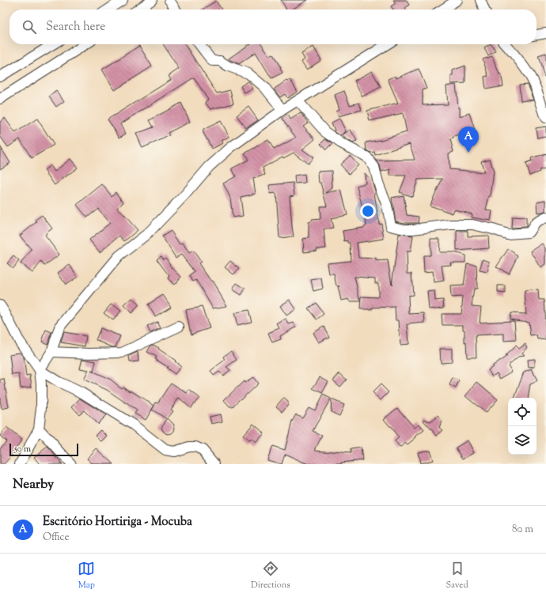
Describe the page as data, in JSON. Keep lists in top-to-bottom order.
{
  "scale_bar": "50 m",
  "page": {
    "search": "Search here",
    "pins": "A",
    "scale": "50 m",
    "heading": "Nearby",
    "list": [
      {
        "mark": "A",
        "name": "Escritório Hortiriga - Mocuba",
        "note": "Office",
        "value": "80 m"
      }
    ],
    "nav": ["Map", "Directions", "Saved"]
  }
}
